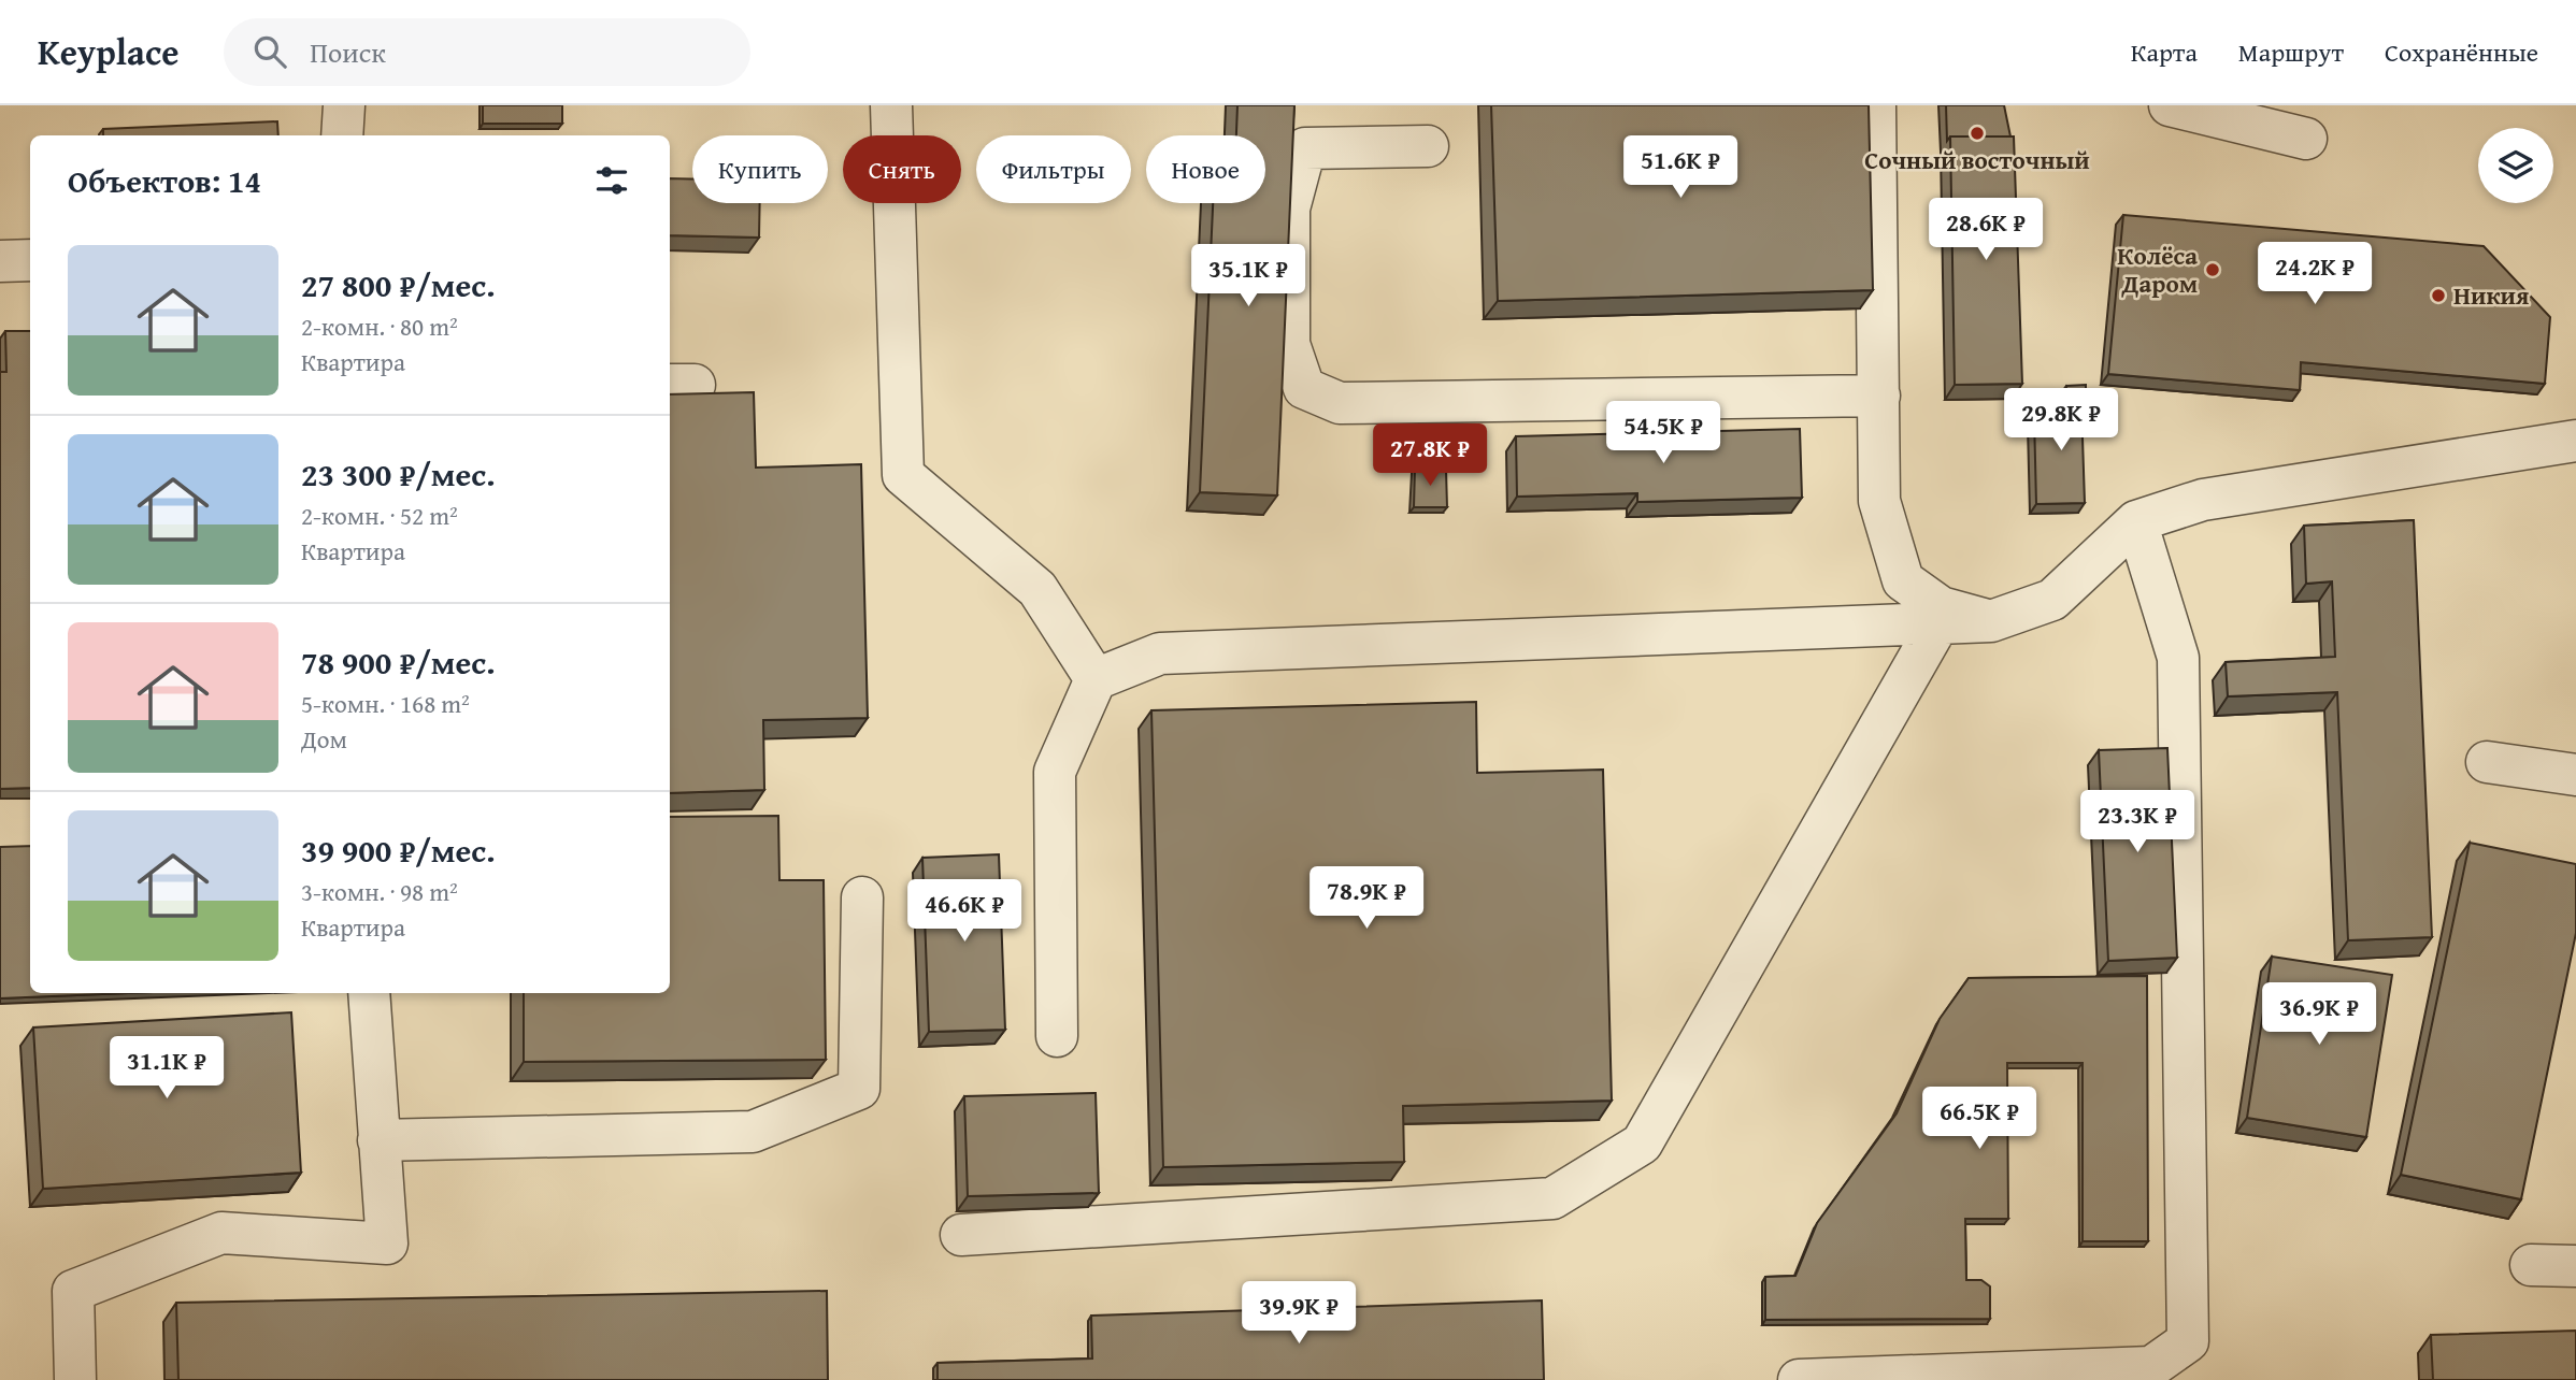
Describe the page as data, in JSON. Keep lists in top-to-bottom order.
{
  "places": ["Сочный восточный", "Колёса Даром", "Никия"],
  "page": {
    "header": "Keyplace",
    "search": "Поиск",
    "nav": ["Карта", "Маршрут", "Сохранённые"],
    "price": [
      "51.6K ₽",
      "28.6K ₽",
      "24.2K ₽",
      "35.1K ₽",
      "29.8K ₽",
      "54.5K ₽",
      "27.8K ₽",
      "23.3K ₽",
      "78.9K ₽",
      "46.6K ₽",
      "36.9K ₽",
      "31.1K ₽",
      "66.5K ₽",
      "39.9K ₽"
    ],
    "chip": [
      "Купить",
      "Снять",
      "Фильтры",
      "Новое"
    ],
    "heading": "Объектов: 14",
    "list": [
      {
        "name": "27 800 ₽/мес.",
        "note": "2-комн. · 80 m² · Квартира"
      },
      {
        "name": "23 300 ₽/мес.",
        "note": "2-комн. · 52 m² · Квартира"
      },
      {
        "name": "78 900 ₽/мес.",
        "note": "5-комн. · 168 m² · Дом"
      },
      {
        "name": "39 900 ₽/мес.",
        "note": "3-комн. · 98 m² · Квартира"
      }
    ]
  }
}
